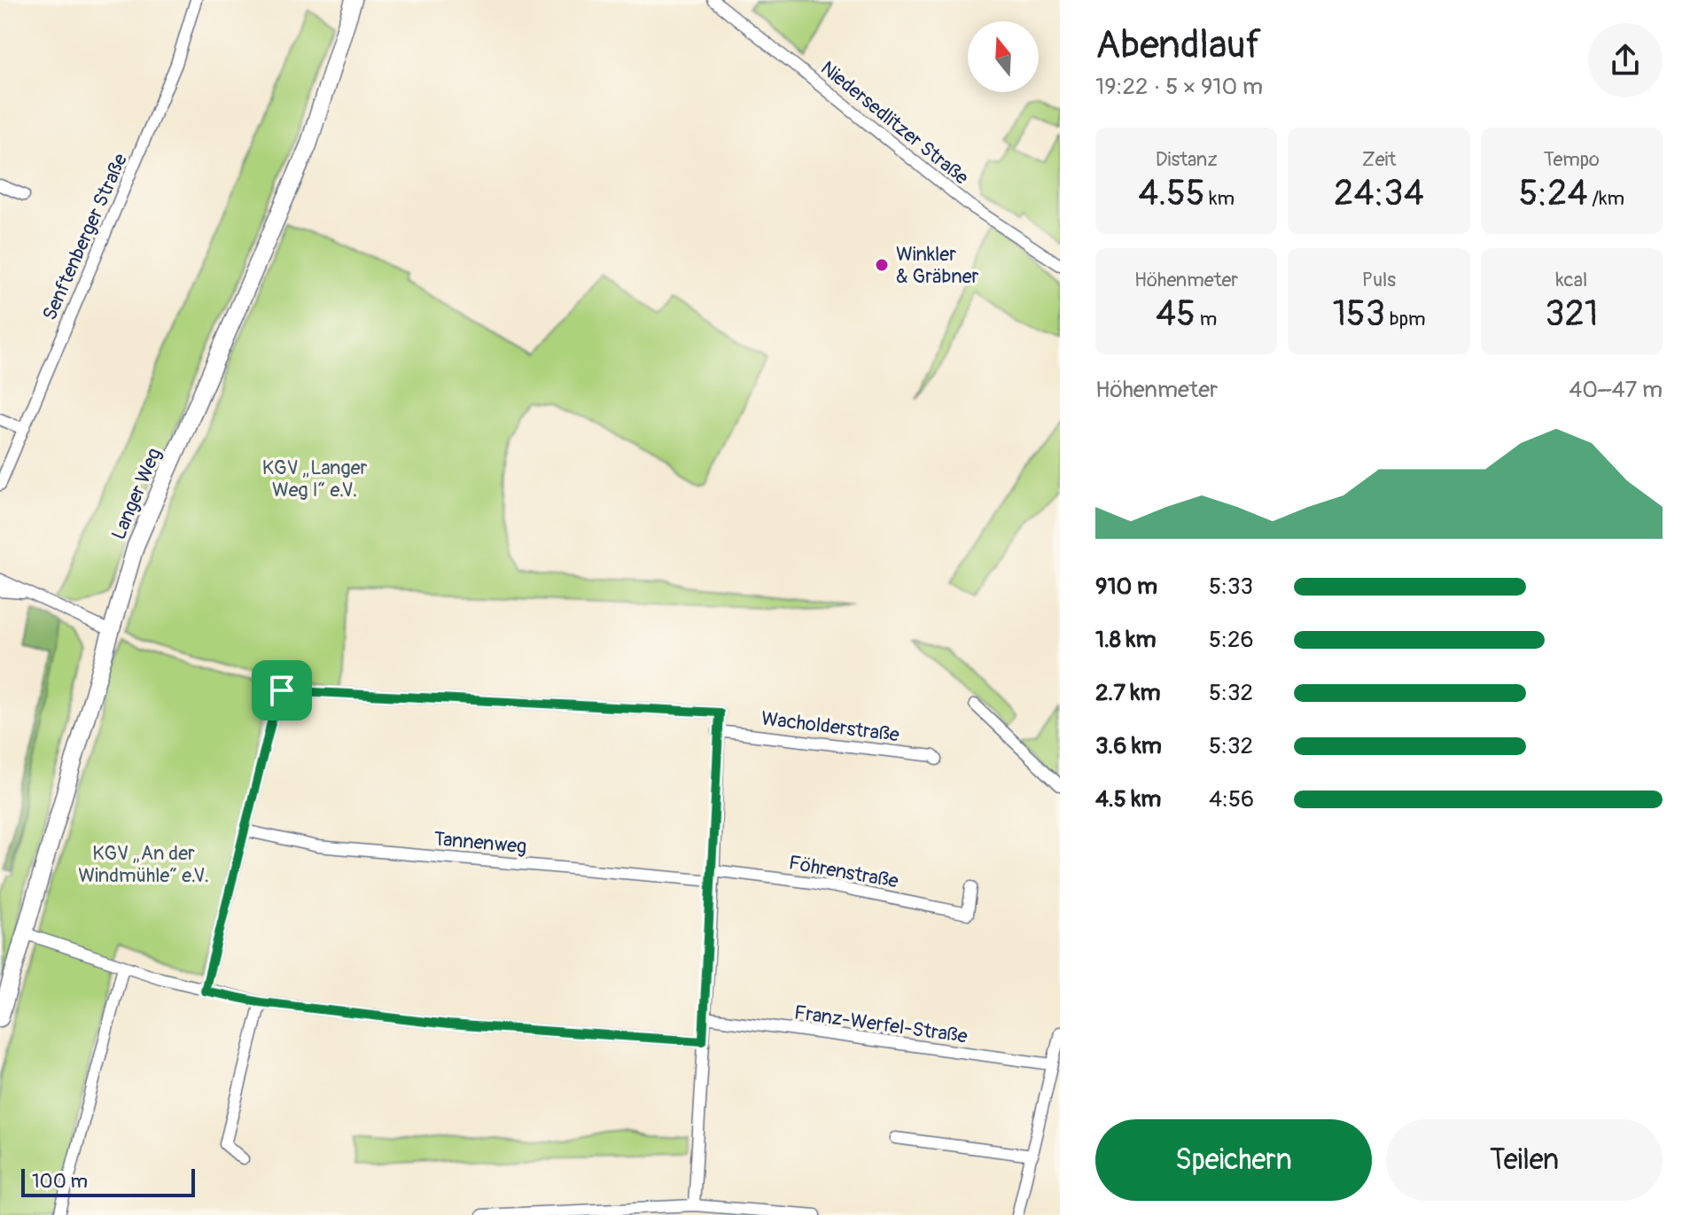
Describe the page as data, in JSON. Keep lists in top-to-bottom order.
{
  "streets": {
    "main road": ["Langer Weg"],
    "street": [
      "Niedersedlitzer Straße",
      "Senftenberger Straße",
      "Wacholderstraße",
      "Tannenweg",
      "Föhrenstraße",
      "Franz-Werfel-Straße"
    ]
  },
  "crossings": [
    ["Tannenweg", "Föhrenstraße"]
  ],
  "parks": ["KGV „Langer Weg I“ e.V.", "KGV „An der Windmühle“ e.V."],
  "places": ["Winkler & Gräbner"],
  "scale_bar": "100 m",
  "north": "top",
  "page": {
    "heading": ["Abendlauf", "19:22 · 5 × 910 m"],
    "stats": [
      ["Distanz", "4.55 km"],
      ["Zeit", "24:34"],
      ["Tempo", "5:24 /km"],
      ["Höhenmeter", "45 m"],
      ["Puls", "153 bpm"],
      ["kcal", "321"]
    ],
    "chart": ["Höhenmeter", "40–47 m"],
    "list": [
      {
        "name": "910 m",
        "note": "5:33"
      },
      {
        "name": "1.8 km",
        "note": "5:26"
      },
      {
        "name": "2.7 km",
        "note": "5:32"
      },
      {
        "name": "3.6 km",
        "note": "5:32"
      },
      {
        "name": "4.5 km",
        "note": "4:56"
      }
    ],
    "buttons": ["Speichern", "Teilen"],
    "scale": "100 m"
  }
}
